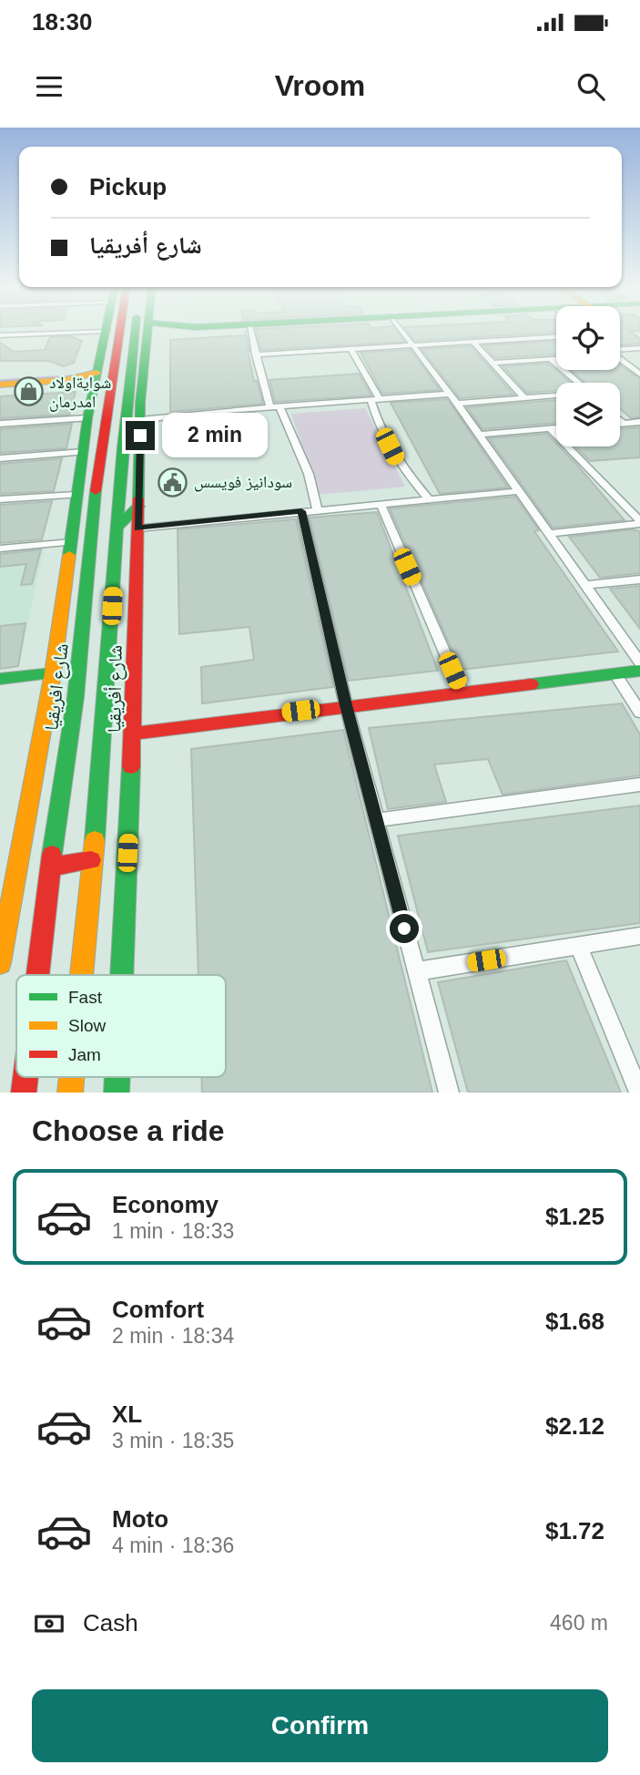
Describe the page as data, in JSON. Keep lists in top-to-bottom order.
{
  "streets": {
    "main road": ["شارع افريقيا", "شارع أفريقيا"]
  },
  "places": {
    "shop": ["شوايةاولاد امدرمان"],
    "public building": ["سودانيز فويسس"]
  },
  "legend": ["Fast", "Slow", "Jam"],
  "page": {
    "status": "18:30",
    "header": "Vroom",
    "banner": ["Pickup", "شارع أفريقيا"],
    "bubble": "2 min",
    "heading": "Choose a ride",
    "list": [
      {
        "name": "Economy",
        "note": "1 min · 18:33",
        "value": "$1.25"
      },
      {
        "name": "Comfort",
        "note": "2 min · 18:34",
        "value": "$1.68"
      },
      {
        "name": "XL",
        "note": "3 min · 18:35",
        "value": "$2.12"
      },
      {
        "name": "Moto",
        "note": "4 min · 18:36",
        "value": "$1.72"
      }
    ],
    "pay": ["Cash", "460 m"],
    "buttons": "Confirm"
  }
}
